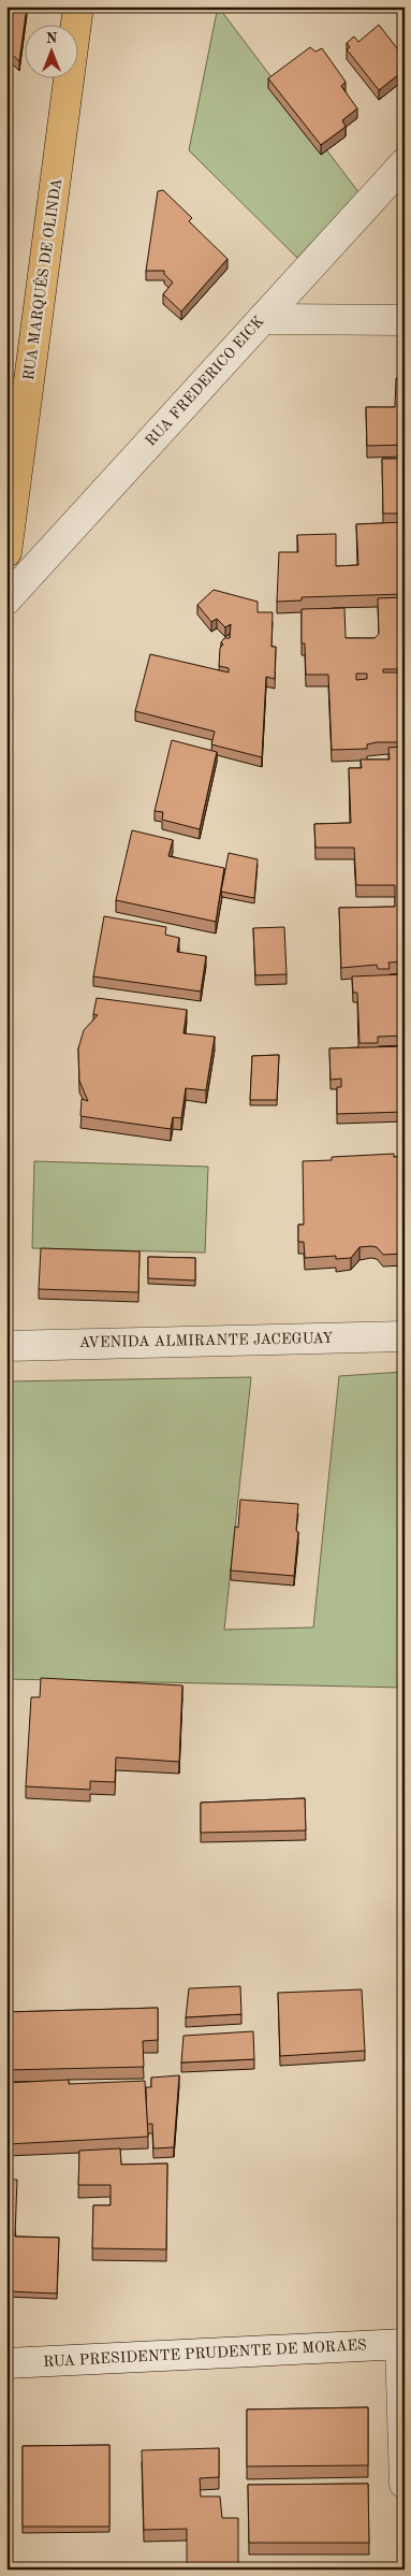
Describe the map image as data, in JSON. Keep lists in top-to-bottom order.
{
  "streets": {
    "main road": ["RUA MARQUÊS DE OLINDA"],
    "street": ["RUA FREDERICO EICK", "AVENIDA ALMIRANTE JACEGUAY", "RUA PRESIDENTE PRUDENTE DE MORAES"]
  },
  "north": "top"
}
